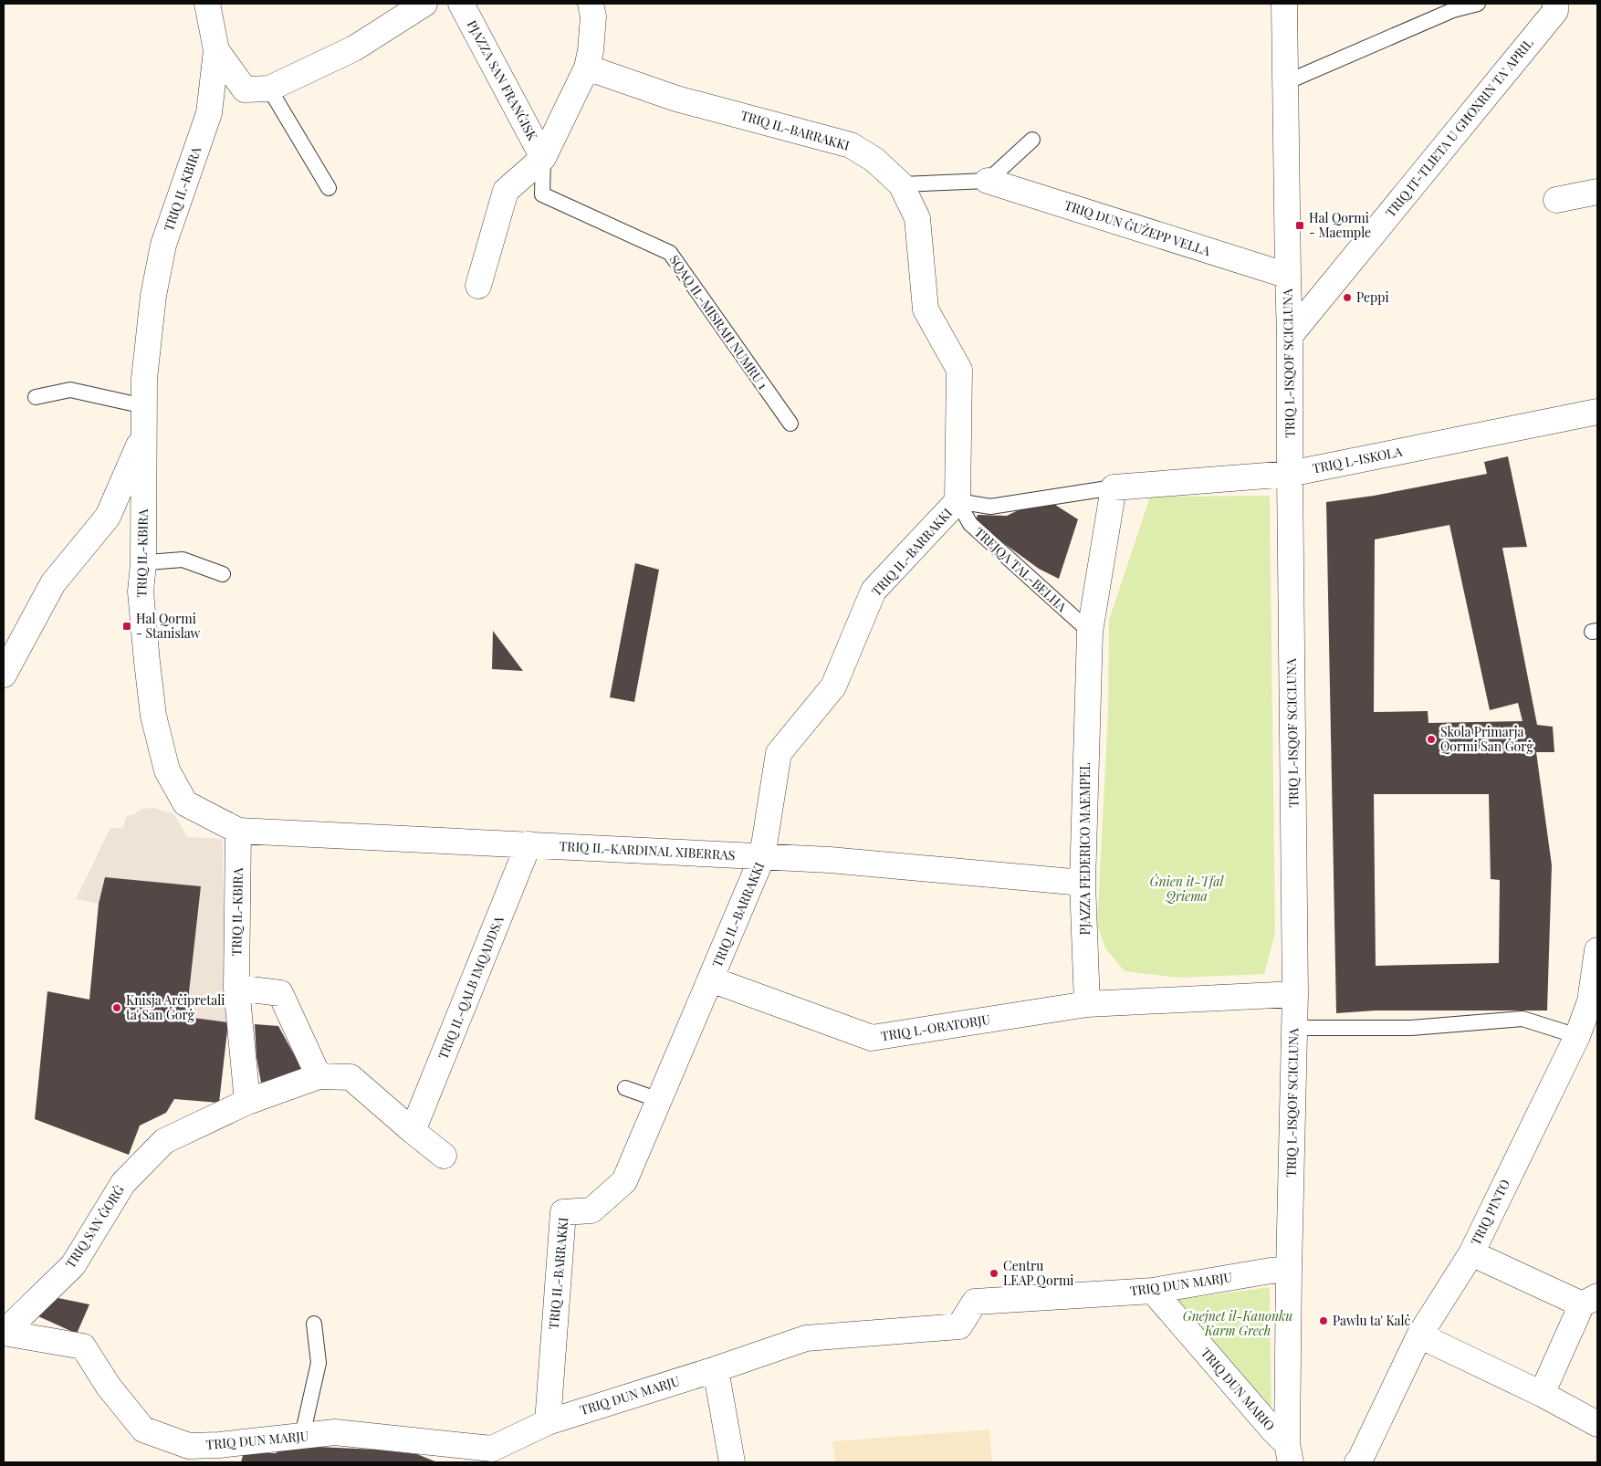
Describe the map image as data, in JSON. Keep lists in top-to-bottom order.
{
  "streets": {
    "street": [
      "PJAZZA SAN FRANĠISK",
      "TRIQ IT-TLIETA U GĦOXRIN TA' APRIL",
      "TRIQ IL-BARRAKKI",
      "TRIQ IL-KBIRA",
      "TRIQ DUN ĠUŻEPP VELLA",
      "TRIQ L-ISQOF SCICLUNA",
      "TRIQ L-ISKOLA",
      "PJAZZA FEDERICO MAEMPEL",
      "TRIQ IL-KARDINAL XIBERRAS",
      "TRIQ IL-QALB IMQADDSA",
      "TRIQ L-ORATORJU",
      "TRIQ PINTO",
      "TRIQ SAN ĠORĠ",
      "TRIQ DUN MARJU",
      "TRIQ DUN MARIO"
    ],
    "lane": ["SQAQ IL-MISRAĦ NUMRU 1", "TREJQA TAL-BELHA"]
  },
  "crossings": [
    ["PJAZZA SAN FRANĠISK", "SQAQ IL-MISRAĦ NUMRU 1"],
    ["TRIQ IT-TLIETA U GĦOXRIN TA' APRIL", "TRIQ L-ISQOF SCICLUNA"],
    ["TRIQ IL-BARRAKKI", "TREJQA TAL-BELHA"],
    ["TRIQ IL-BARRAKKI", "TRIQ IL-KARDINAL XIBERRAS"],
    ["TRIQ IL-BARRAKKI", "TRIQ L-ORATORJU"],
    ["TRIQ IL-BARRAKKI", "TRIQ DUN MARJU"],
    ["TRIQ IL-KBIRA", "TRIQ IL-KARDINAL XIBERRAS"],
    ["TRIQ IL-KBIRA", "TRIQ SAN ĠORĠ"],
    ["TRIQ DUN ĠUŻEPP VELLA", "TRIQ L-ISQOF SCICLUNA"],
    ["TRIQ L-ISQOF SCICLUNA", "TRIQ L-ISKOLA"],
    ["TRIQ L-ISQOF SCICLUNA", "TRIQ DUN MARJU"],
    ["TRIQ L-ISQOF SCICLUNA", "TRIQ DUN MARIO"],
    ["TRIQ L-ISKOLA", "PJAZZA FEDERICO MAEMPEL"],
    ["TREJQA TAL-BELHA", "PJAZZA FEDERICO MAEMPEL"],
    ["PJAZZA FEDERICO MAEMPEL", "TRIQ IL-KARDINAL XIBERRAS"],
    ["PJAZZA FEDERICO MAEMPEL", "TRIQ L-ORATORJU"],
    ["TRIQ IL-KARDINAL XIBERRAS", "TRIQ IL-QALB IMQADDSA"],
    ["TRIQ IL-QALB IMQADDSA", "TRIQ SAN ĠORĠ"],
    ["TRIQ SAN ĠORĠ", "TRIQ DUN MARJU"],
    ["TRIQ DUN MARJU", "TRIQ DUN MARIO"]
  ],
  "parks": ["Ġnien it-Tfal Qriema", "Gnejnet il-Kanonku Karm Grech"],
  "places": {
    "transit": ["Ħal Qormi - Maemple", "Ħal Qormi - Stanislaw"],
    "other": [
      "Peppi",
      "Skola Primarja Qormi San Ġorġ",
      "Knisja Arċipretali ta' San Ġorġ",
      "Centru LEAP Qormi",
      "Pawlu ta' Kalċ"
    ]
  }
}
